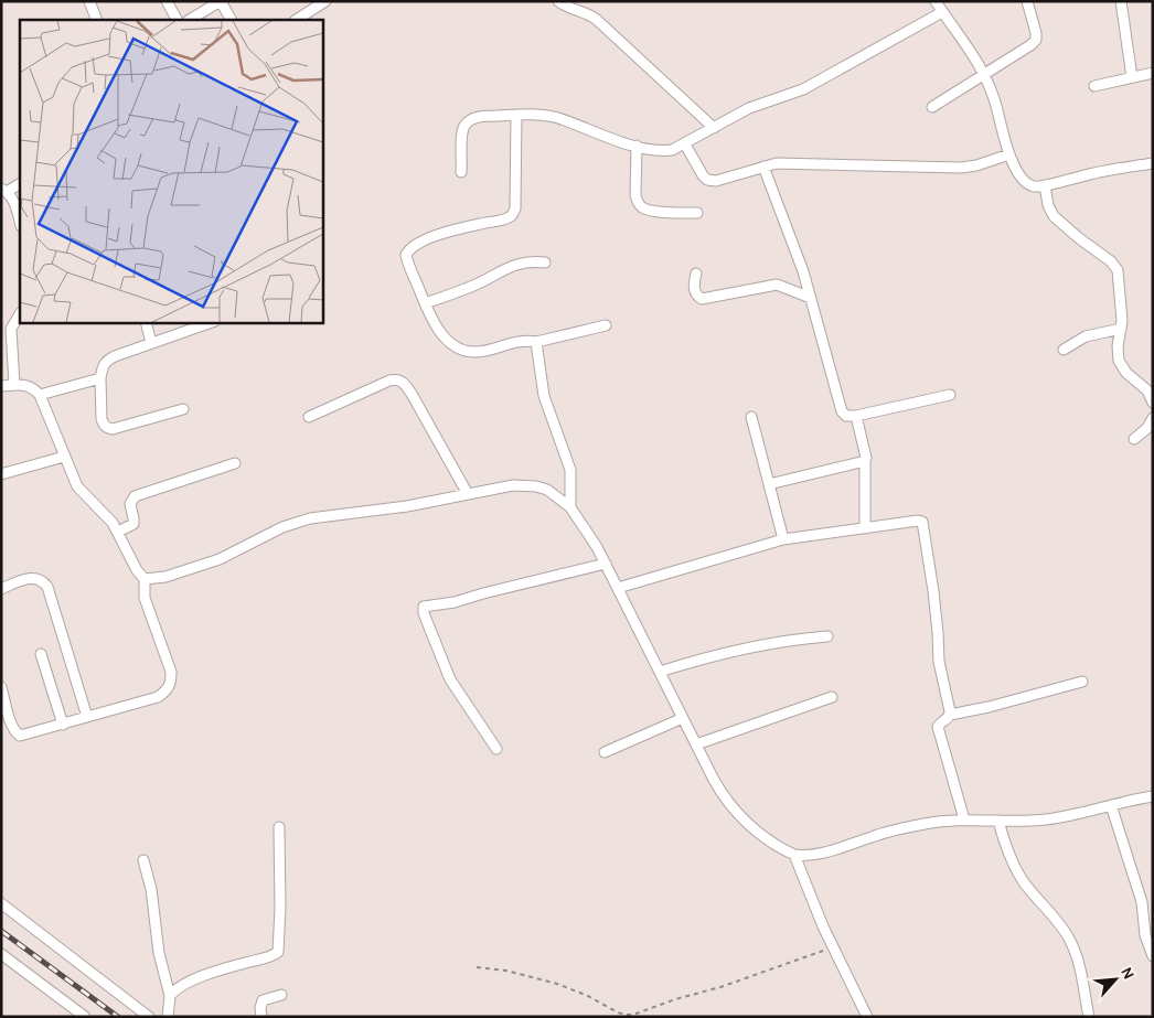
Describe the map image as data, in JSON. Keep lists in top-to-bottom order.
{
  "north": "top right"
}
